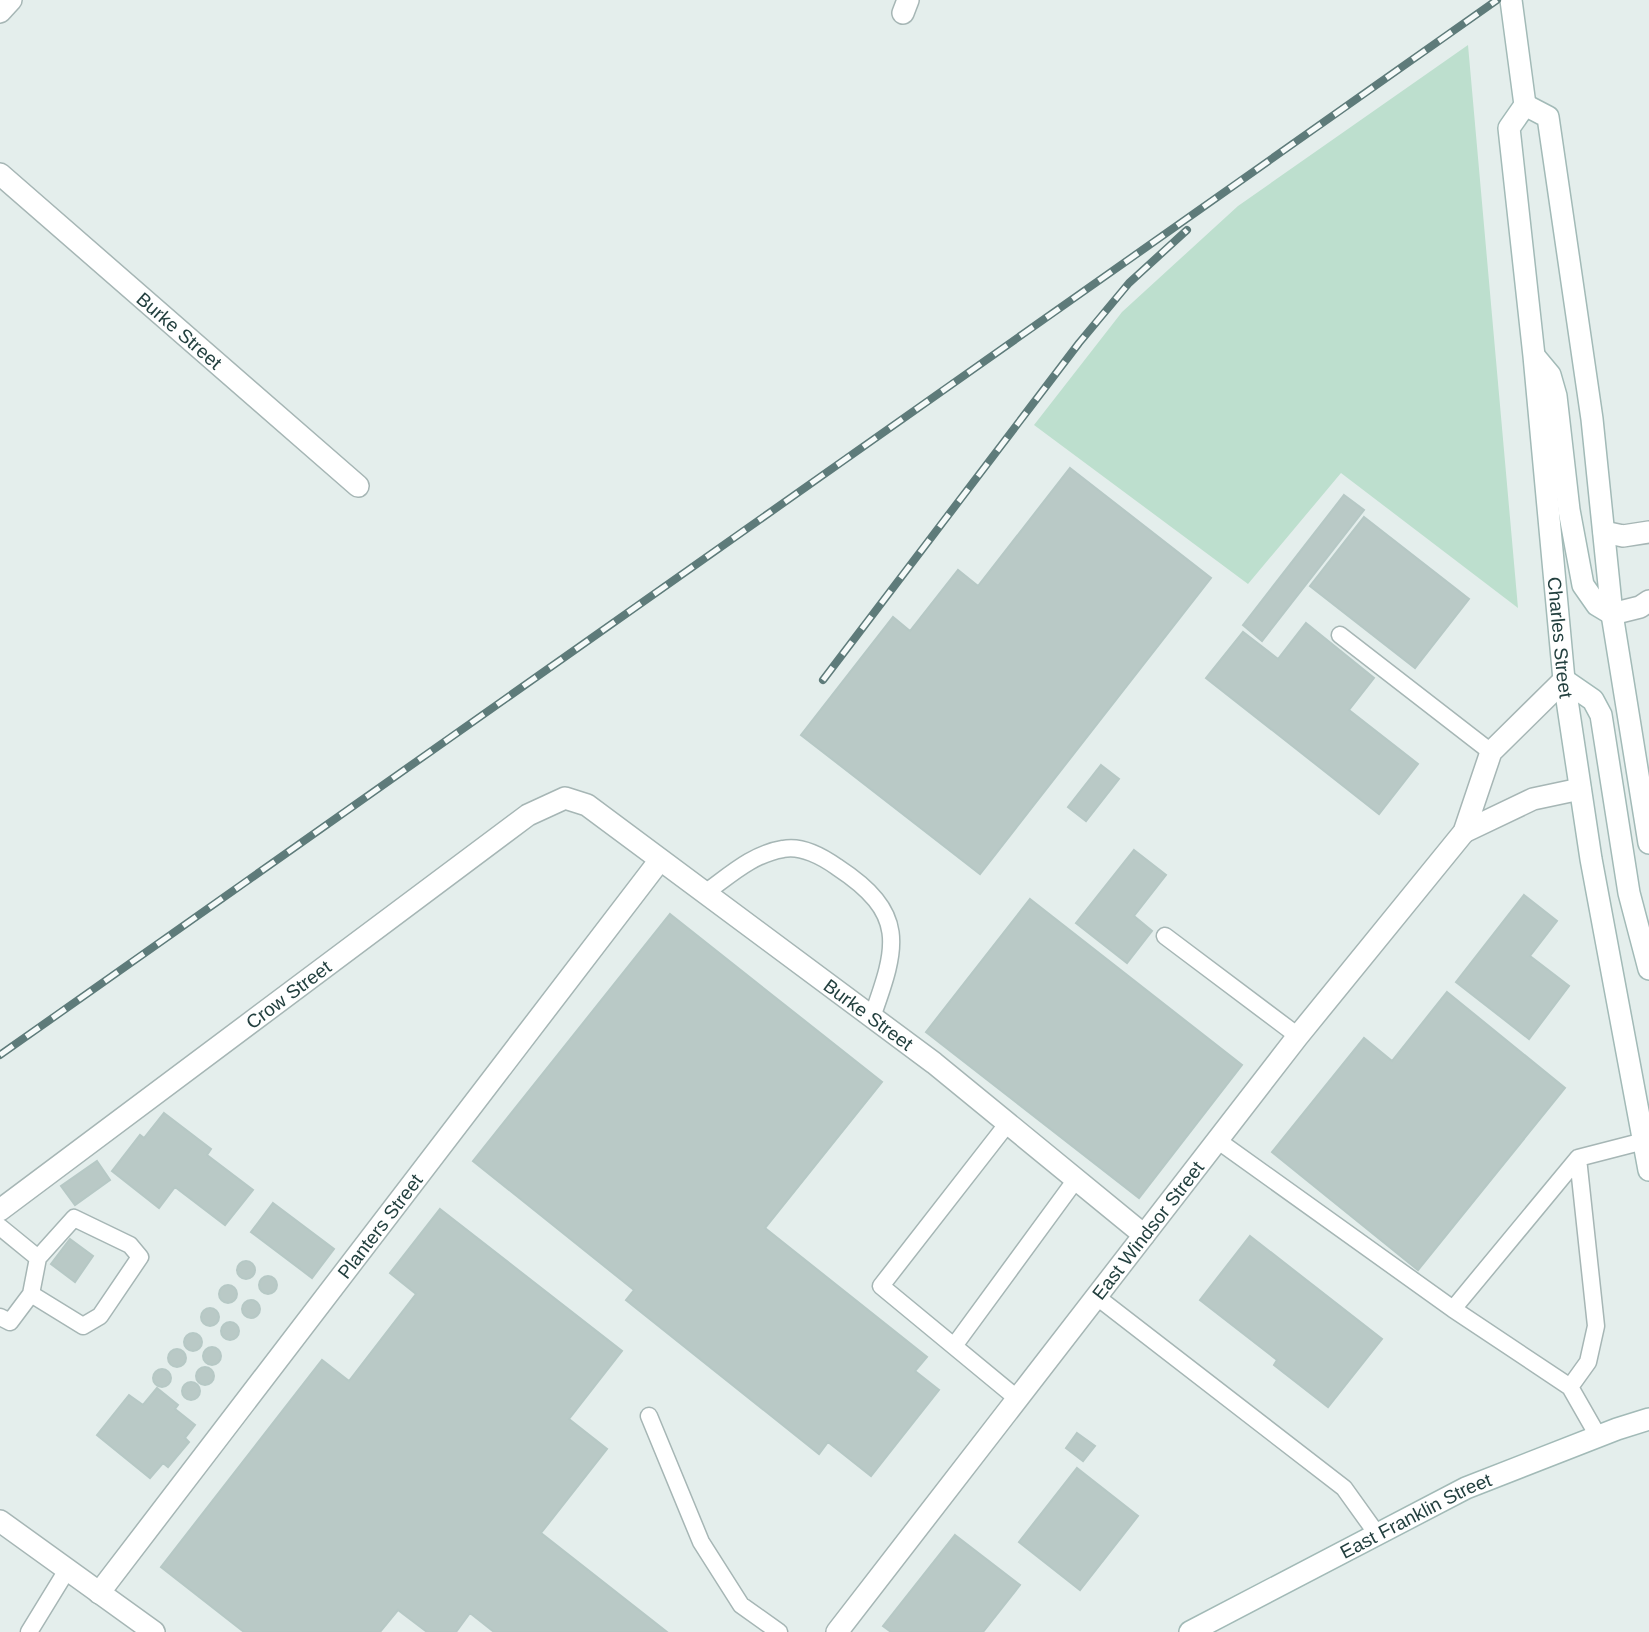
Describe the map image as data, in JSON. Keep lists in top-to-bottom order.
{
  "streets": {
    "street": [
      "Burke Street",
      "Charles Street",
      "Crow Street",
      "Planters Street",
      "East Windsor Street",
      "East Franklin Street"
    ]
  },
  "crossings": [
    ["Burke Street", "Crow Street"],
    ["Burke Street", "Planters Street"],
    ["Burke Street", "East Windsor Street"],
    ["Charles Street", "East Windsor Street"]
  ]
}
